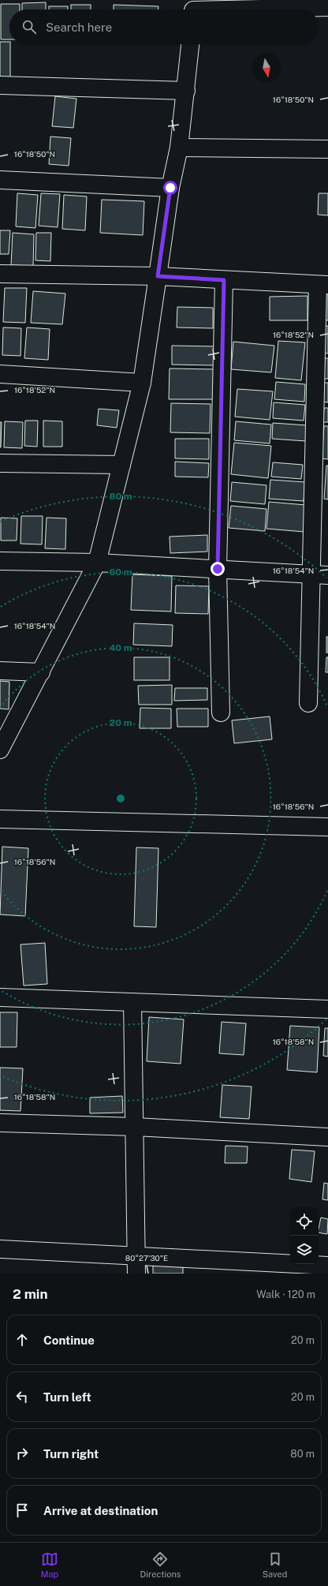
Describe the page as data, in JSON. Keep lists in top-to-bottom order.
{
  "north": "bottom",
  "page": {
    "search": "Search here",
    "heading": ["2 min", "Walk · 120 m"],
    "list": [
      ["Continue", "20 m"],
      ["Turn left", "20 m"],
      ["Turn right", "80 m"],
      "Arrive at destination"
    ],
    "nav": ["Map", "Directions", "Saved"]
  },
  "coordinates": [
    "16°18'50\"N",
    "16°18'52\"N",
    "16°18'54\"N",
    "16°18'56\"N",
    "16°18'58\"N",
    "80°27'30\"E"
  ],
  "rings": [
    "80 m",
    "60 m",
    "40 m",
    "20 m"
  ]
}
